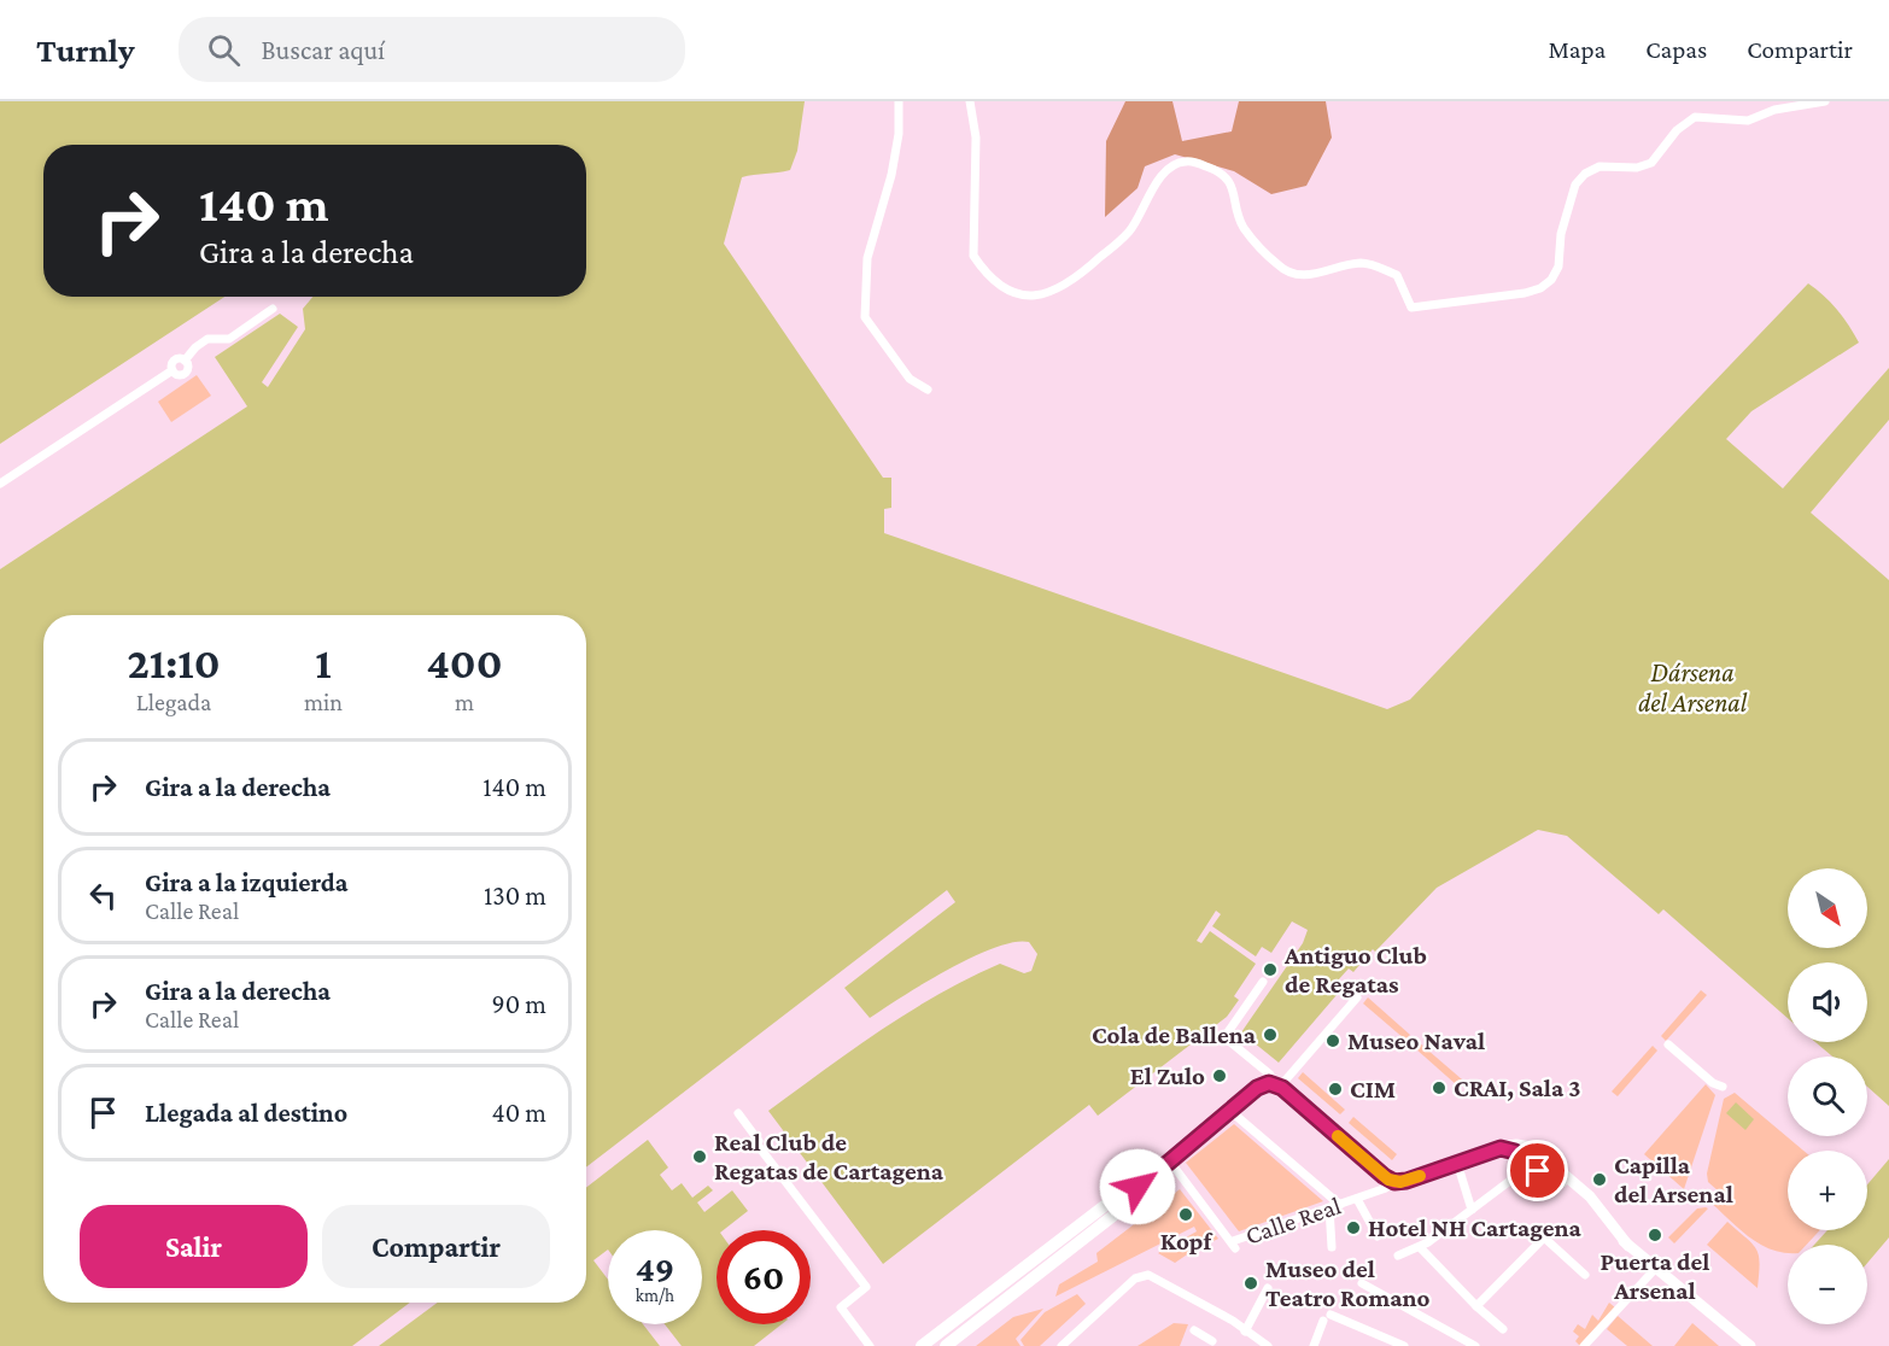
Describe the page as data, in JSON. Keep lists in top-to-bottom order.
{
  "streets": {
    "street": ["Calle Real"]
  },
  "water": ["Dársena del Arsenal"],
  "places": [
    "Antiguo Club de Regatas",
    "Cola de Ballena",
    "Museo Naval",
    "El Zulo",
    "CRAI, Sala 3",
    "CIM",
    "Real Club de Regatas de Cartagena",
    "Capilla del Arsenal",
    "Kopf",
    "Hotel NH Cartagena",
    "Puerta del Arsenal",
    "Museo del Teatro Romano"
  ],
  "north": "bottom right",
  "page": {
    "header": "Turnly",
    "search": "Buscar aquí",
    "nav": ["Mapa", "Capas", "Compartir"],
    "turn": ["140 m", "Gira a la derecha"],
    "eta": [
      "21:10",
      "Llegada",
      "1",
      "min",
      "400",
      "m"
    ],
    "list": [
      {
        "name": "Gira a la derecha",
        "value": "140 m"
      },
      {
        "name": "Gira a la izquierda",
        "note": "Calle Real",
        "value": "130 m"
      },
      {
        "name": "Gira a la derecha",
        "note": "Calle Real",
        "value": "90 m"
      },
      {
        "name": "Llegada al destino",
        "value": "40 m"
      }
    ],
    "map_buttons": ["+", "−"],
    "buttons": ["Salir", "Compartir"],
    "speed": "49 km/h",
    "limit": "60"
  }
}
